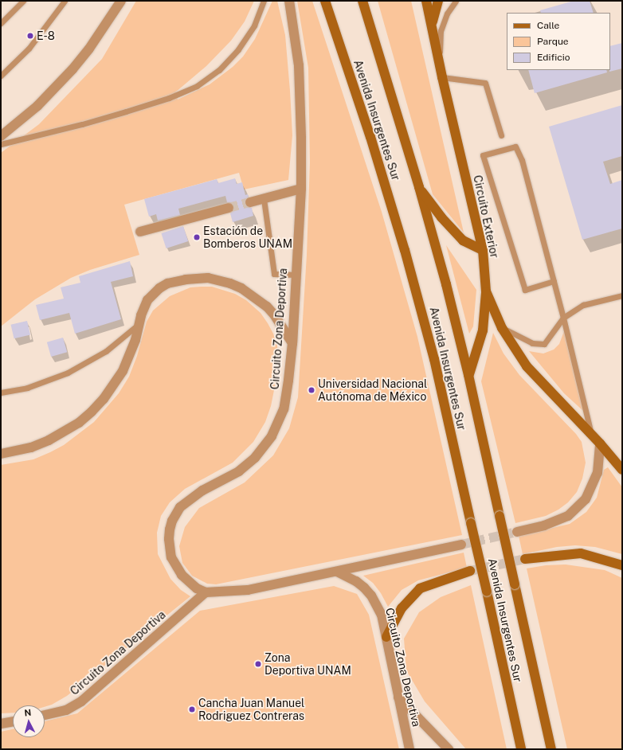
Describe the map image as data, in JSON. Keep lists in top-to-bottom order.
{
  "streets": {
    "main road": ["Avenida Insurgentes Sur", "Circuito Exterior"],
    "street": ["Circuito Zona Deportiva"]
  },
  "places": [
    "E-8",
    "Estación de Bomberos UNAM",
    "Universidad Nacional Autónoma de México",
    "Zona Deportiva UNAM",
    "Cancha Juan Manuel Rodriguez Contreras"
  ],
  "legend": ["Calle", "Parque", "Edificio"],
  "north": "top"
}
